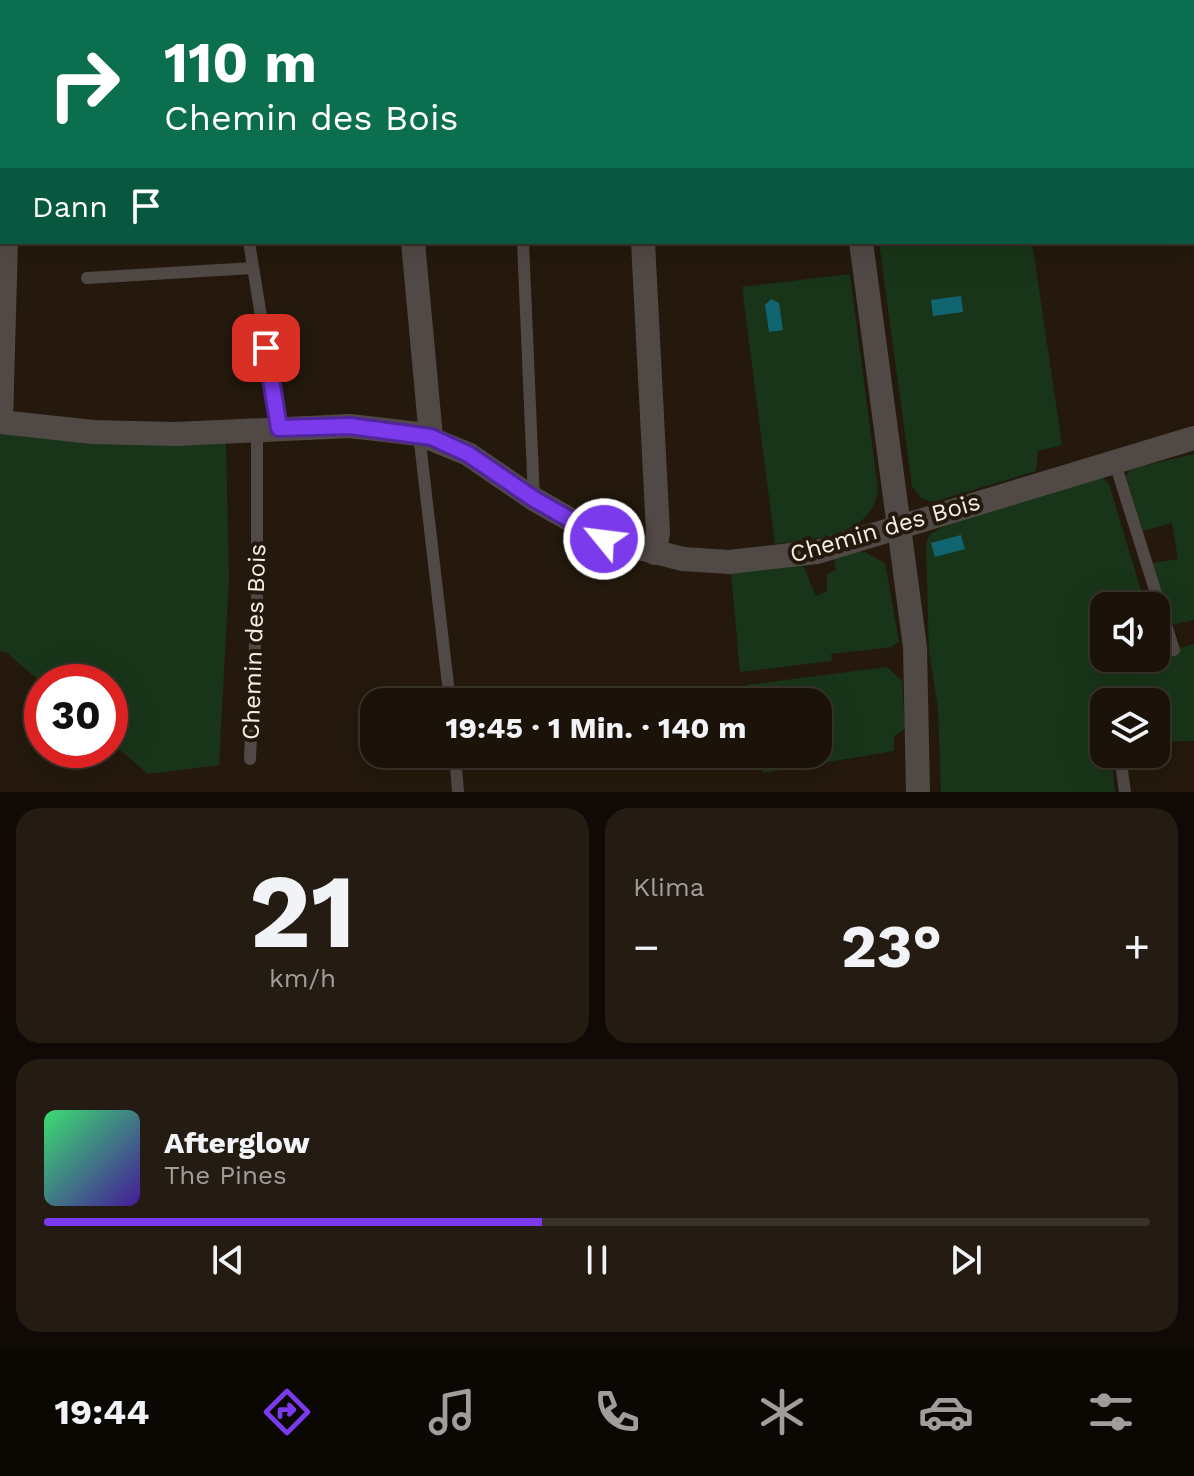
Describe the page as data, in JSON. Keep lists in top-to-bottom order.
{
  "streets": {
    "street": ["Chemin des Bois"]
  },
  "page": {
    "turn": ["110 m", "Chemin des Bois"],
    "then": "Dann",
    "limit": "30",
    "trip": "19:45 · 1 Min. · 140 m",
    "tile": [
      ["21", "km/h"],
      "Klima"
    ],
    "heat": ["−", "23°", "+"],
    "song": ["Afterglow", "The Pines"],
    "tabs": "19:44"
  }
}
